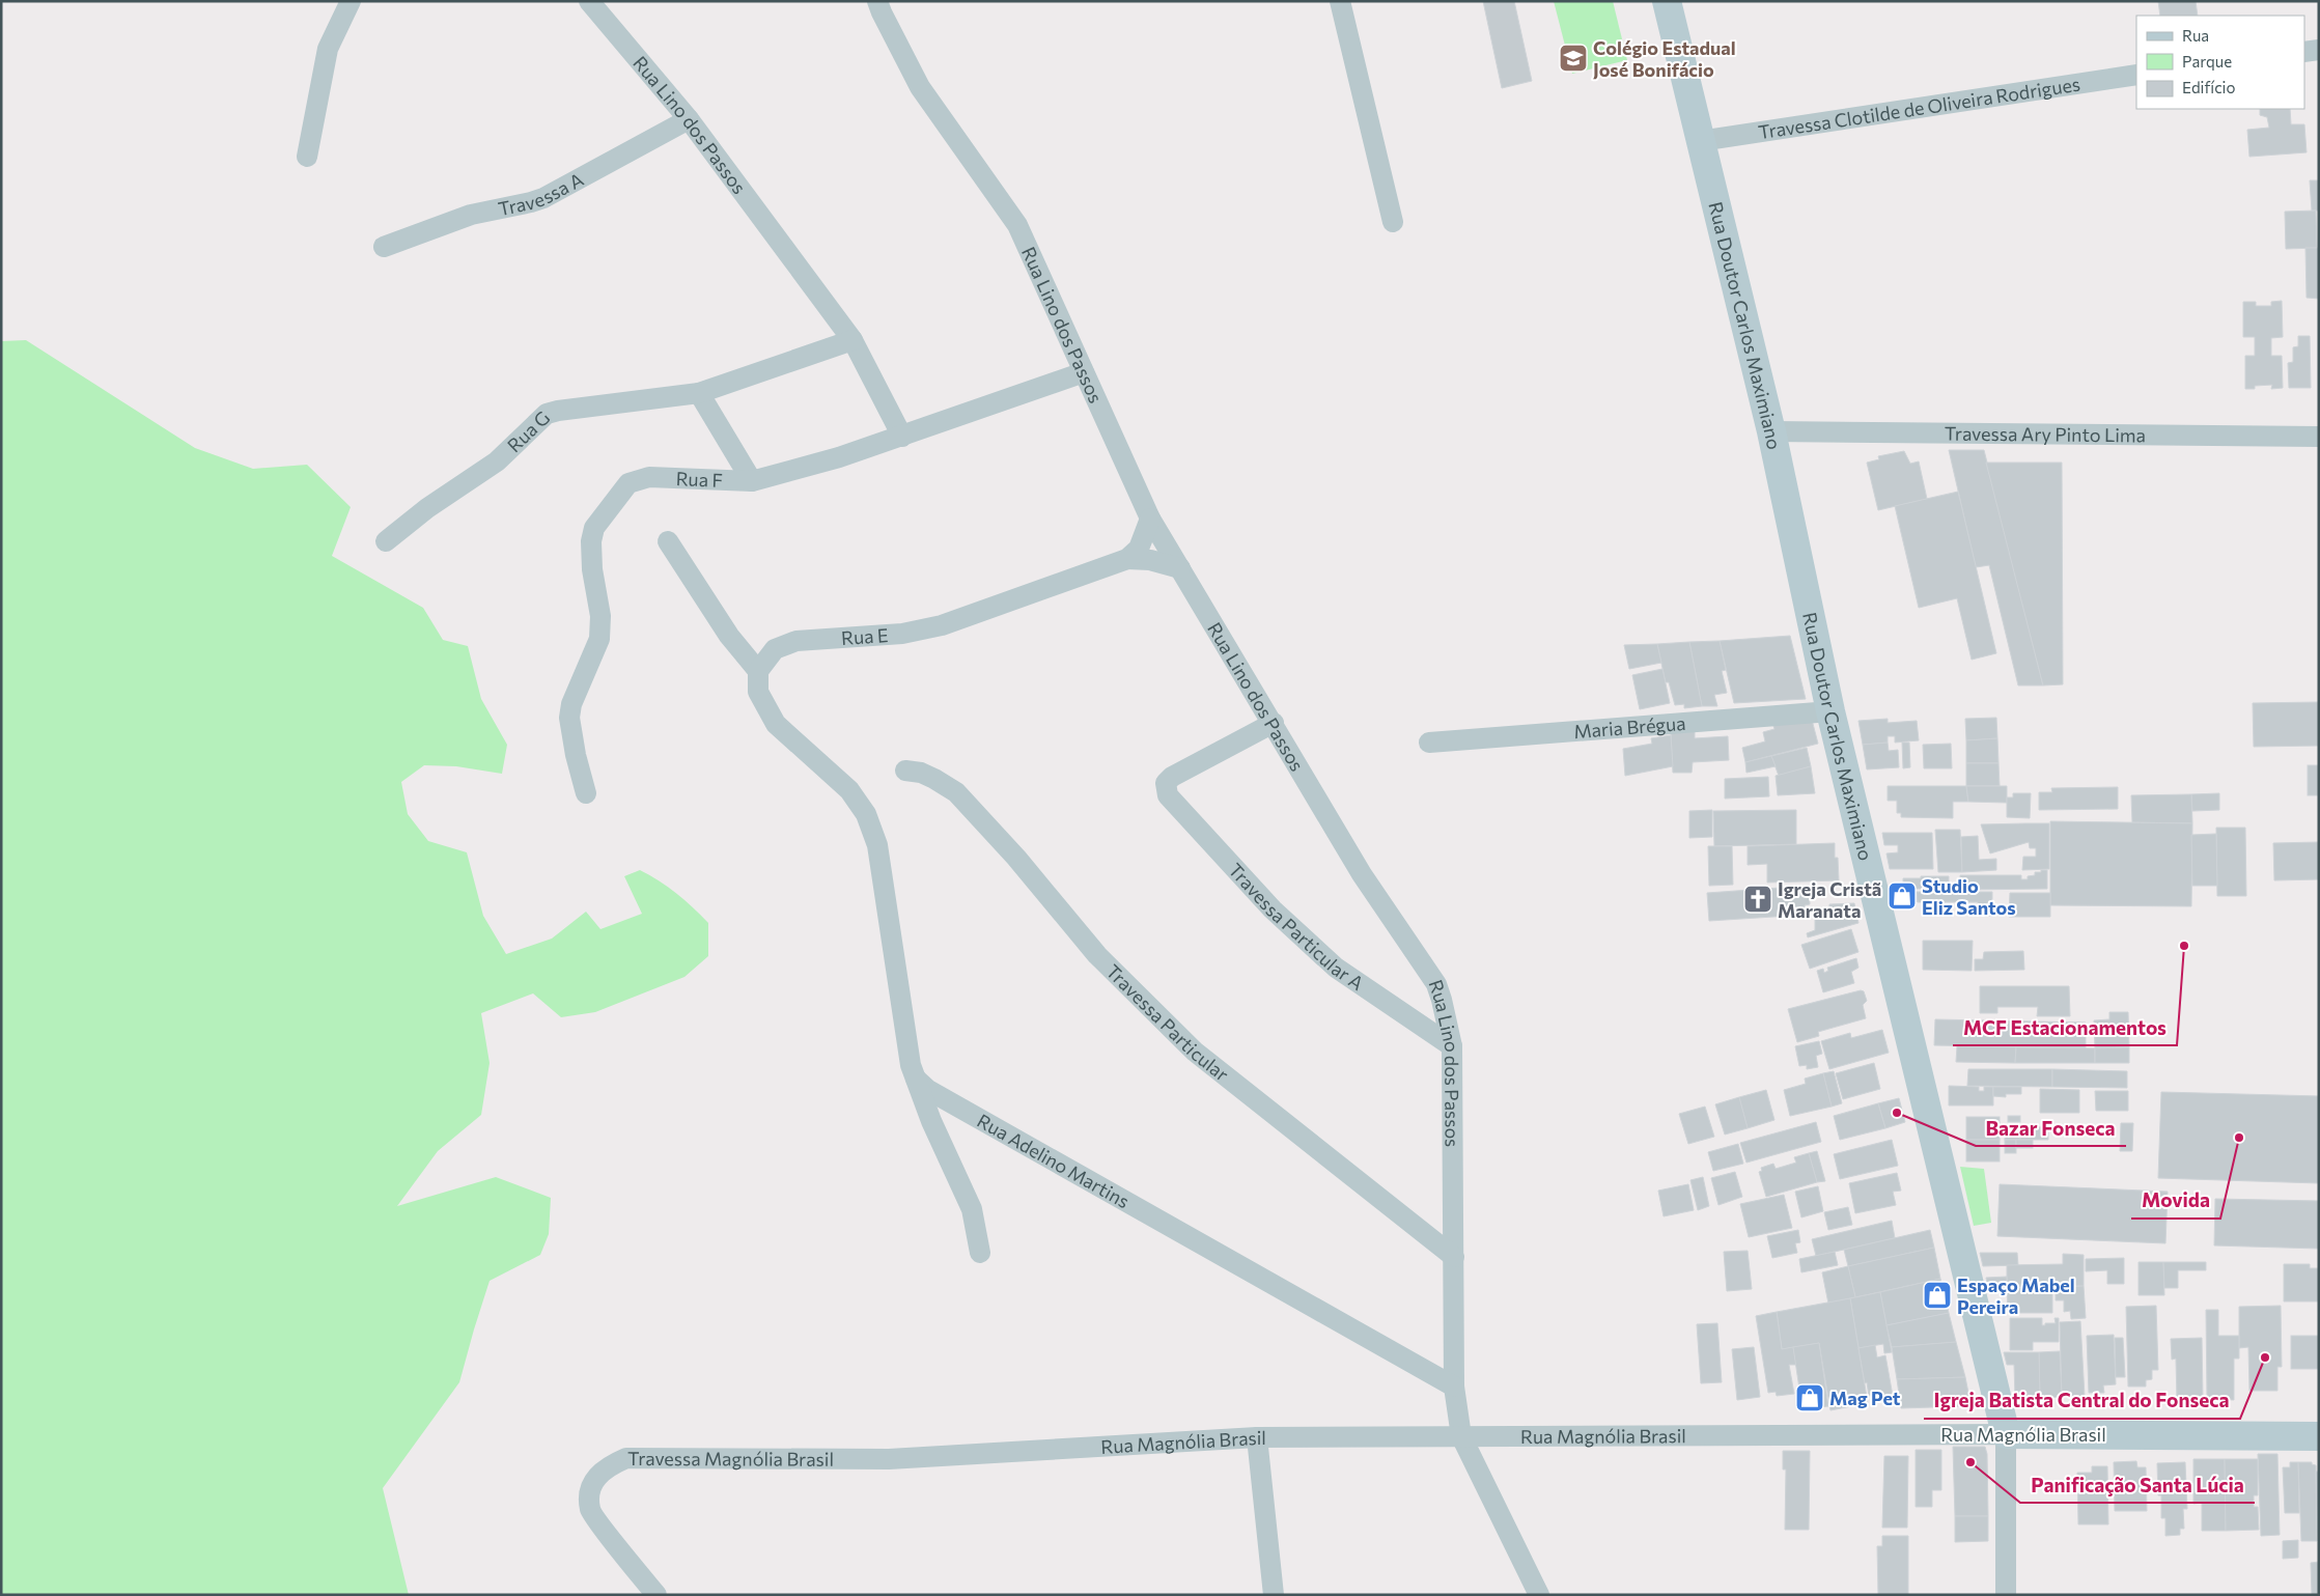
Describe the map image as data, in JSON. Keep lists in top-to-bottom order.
{
  "streets": {
    "main road": ["Rua Doutor Carlos Maximiano", "Rua Magnólia Brasil"],
    "street": [
      "Travessa Clotilde de Oliveira Rodrigues",
      "Rua Lino dos Passos",
      "Travessa A",
      "Rua G",
      "Travessa Ary Pinto Lima",
      "Rua F",
      "Rua E",
      "Maria Brégua",
      "Travessa Particular A",
      "Travessa Particular",
      "Rua Adelino Martins",
      "Travessa Magnólia Brasil"
    ]
  },
  "crossings": [
    ["Travessa Clotilde de Oliveira Rodrigues", "Rua Doutor Carlos Maximiano"],
    ["Rua Lino dos Passos", "Travessa A"],
    ["Rua Lino dos Passos", "Rua G"],
    ["Rua Lino dos Passos", "Rua F"],
    ["Rua Lino dos Passos", "Rua E"],
    ["Rua Lino dos Passos", "Travessa Particular A"],
    ["Rua Lino dos Passos", "Travessa Particular"],
    ["Rua Lino dos Passos", "Rua Adelino Martins"],
    ["Rua Lino dos Passos", "Rua Magnólia Brasil"],
    ["Rua Doutor Carlos Maximiano", "Travessa Ary Pinto Lima"],
    ["Rua Doutor Carlos Maximiano", "Maria Brégua"],
    ["Rua Doutor Carlos Maximiano", "Rua Magnólia Brasil"],
    ["Rua Magnólia Brasil", "Travessa Magnólia Brasil"]
  ],
  "places": {
    "school or university": ["Colégio Estadual José Bonifácio"],
    "shop": ["Studio Eliz Santos", "Espaço Mabel Pereira", "Mag Pet"],
    "church": ["Igreja Cristã Maranata"],
    "other": [
      "MCF Estacionamentos",
      "Bazar Fonseca",
      "Movida",
      "Igreja Batista Central do Fonseca",
      "Panificação Santa Lúcia"
    ]
  },
  "legend": ["Rua", "Parque", "Edifício"]
}
